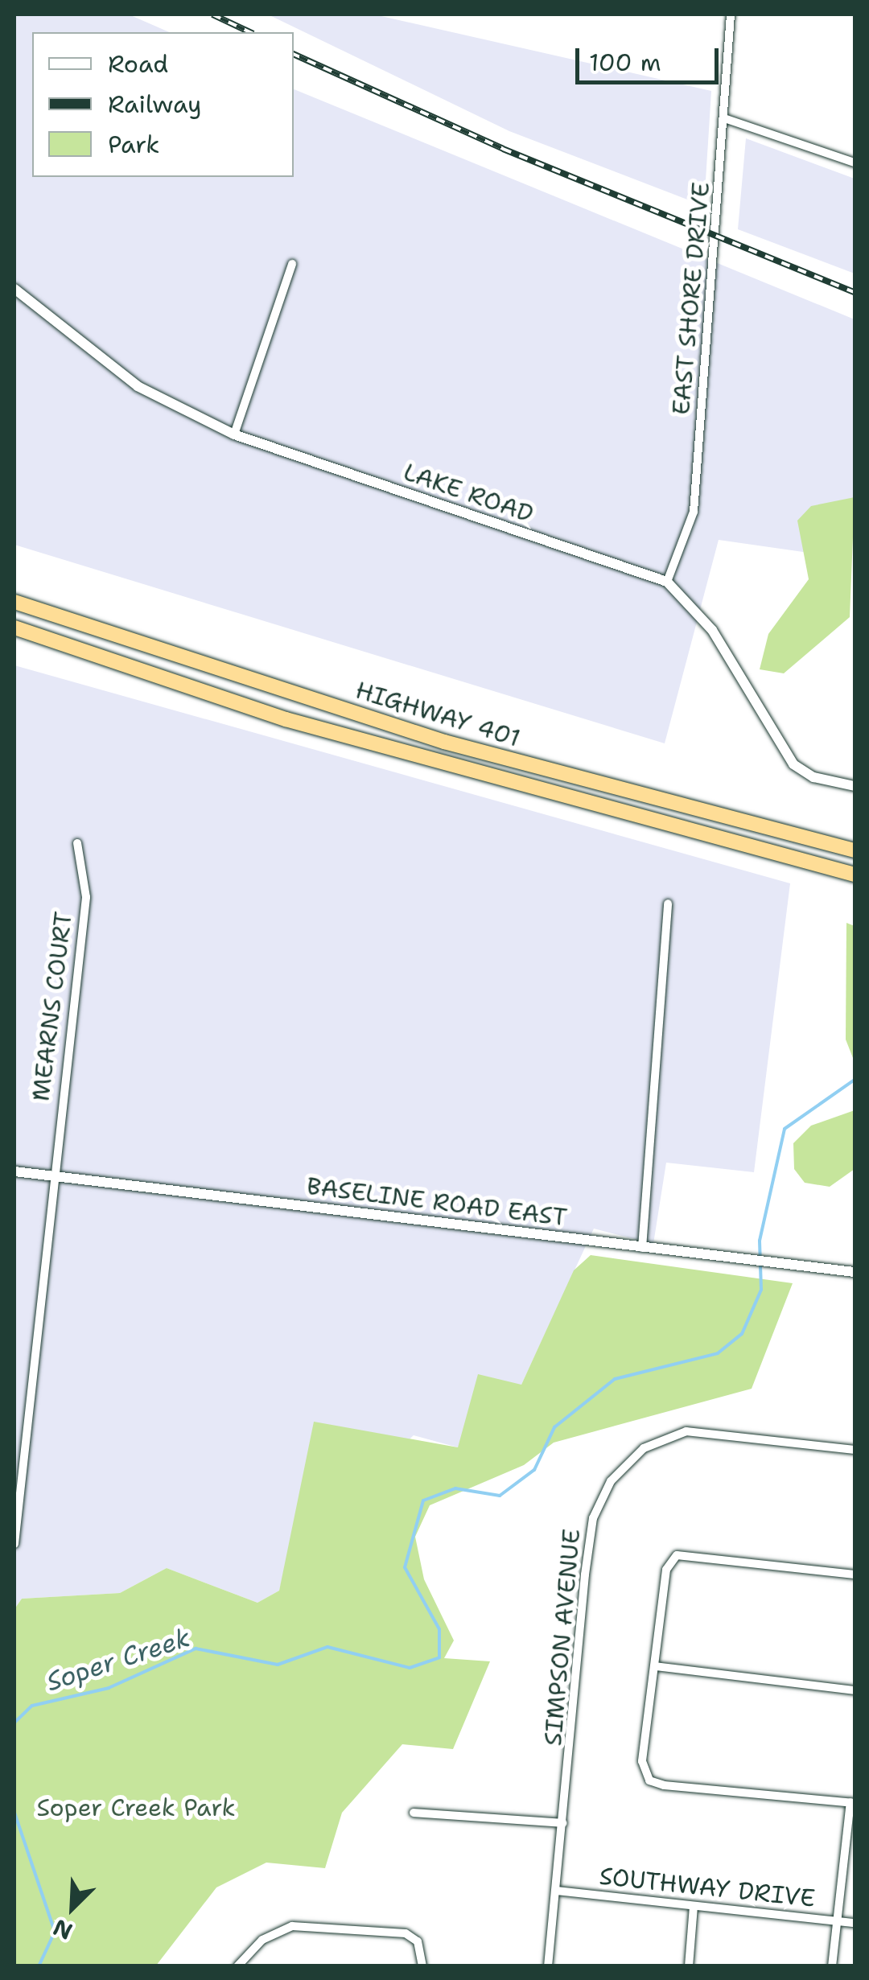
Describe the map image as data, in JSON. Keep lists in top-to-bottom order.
{
  "streets": {
    "highway": ["HIGHWAY 401"],
    "street": [
      "EAST SHORE DRIVE",
      "LAKE ROAD",
      "MEARNS COURT",
      "BASELINE ROAD EAST",
      "SIMPSON AVENUE",
      "SOUTHWAY DRIVE"
    ]
  },
  "crossings": [
    ["EAST SHORE DRIVE", "LAKE ROAD"],
    ["MEARNS COURT", "BASELINE ROAD EAST"],
    ["SIMPSON AVENUE", "SOUTHWAY DRIVE"]
  ],
  "water": ["Soper Creek"],
  "parks": ["Soper Creek Park"],
  "legend": ["Road", "Railway", "Park"],
  "scale_bar": "100 m",
  "north": "bottom left"
}
